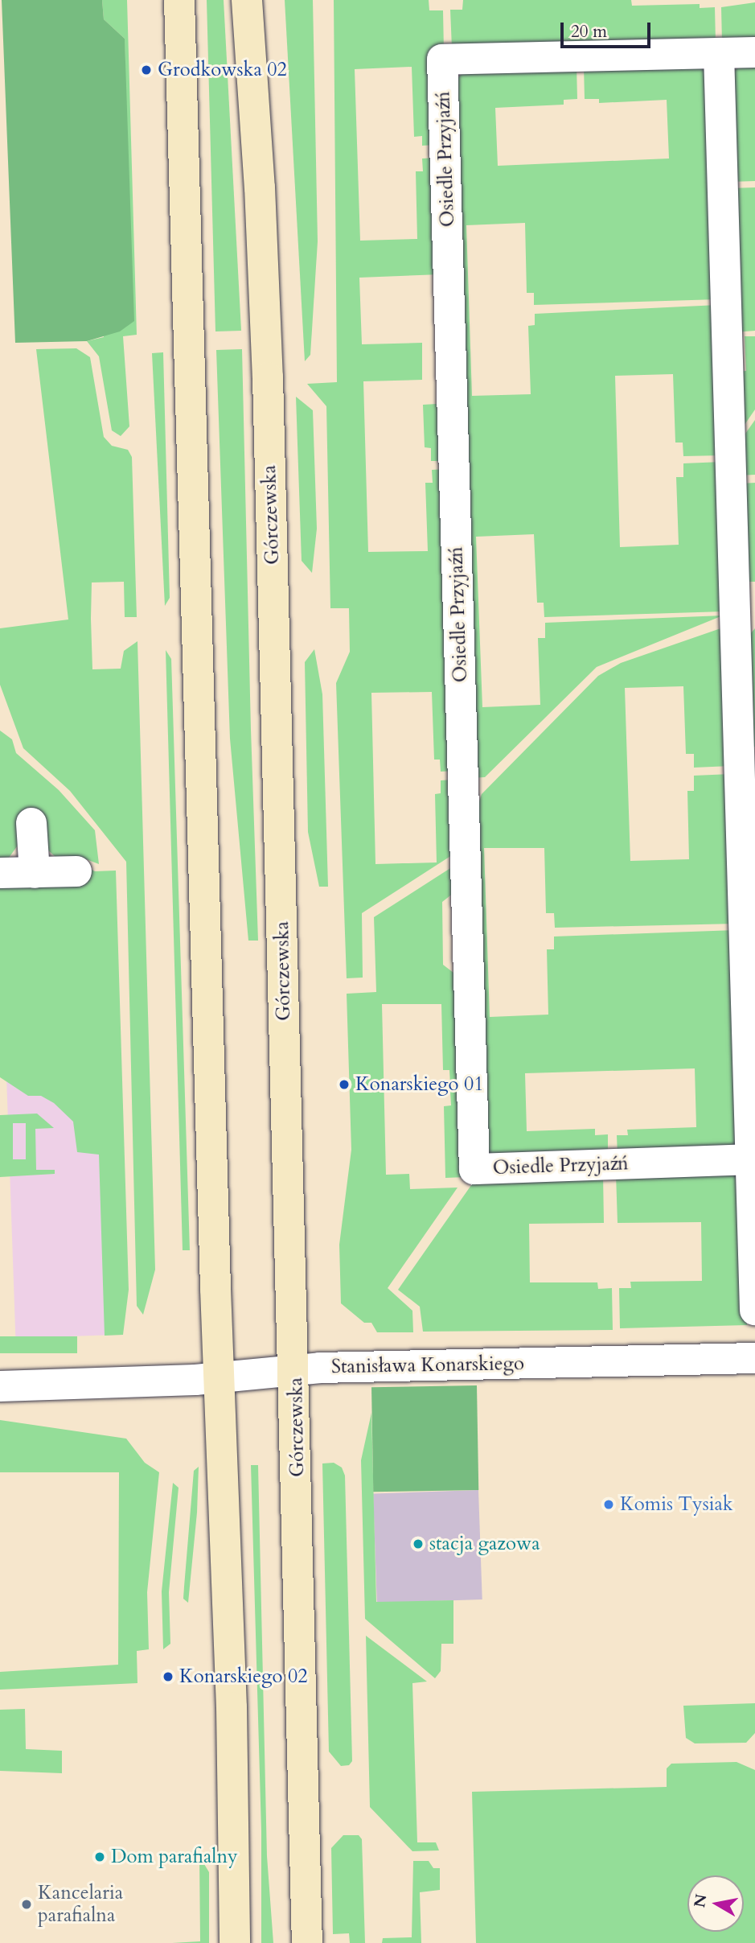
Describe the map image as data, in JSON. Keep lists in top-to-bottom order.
{
  "streets": {
    "main road": ["Górczewska"],
    "street": ["Osiedle Przyjaźń", "Stanisława Konarskiego"]
  },
  "crossings": [
    ["Górczewska", "Stanisława Konarskiego"]
  ],
  "places": [
    "Grodkowska 02",
    "Konarskiego 01",
    "Komis Tysiak",
    "stacja gazowa",
    "Konarskiego 02",
    "Dom parafialny",
    "Kancelaria parafialna"
  ],
  "scale_bar": "20 m",
  "north": "left"
}
